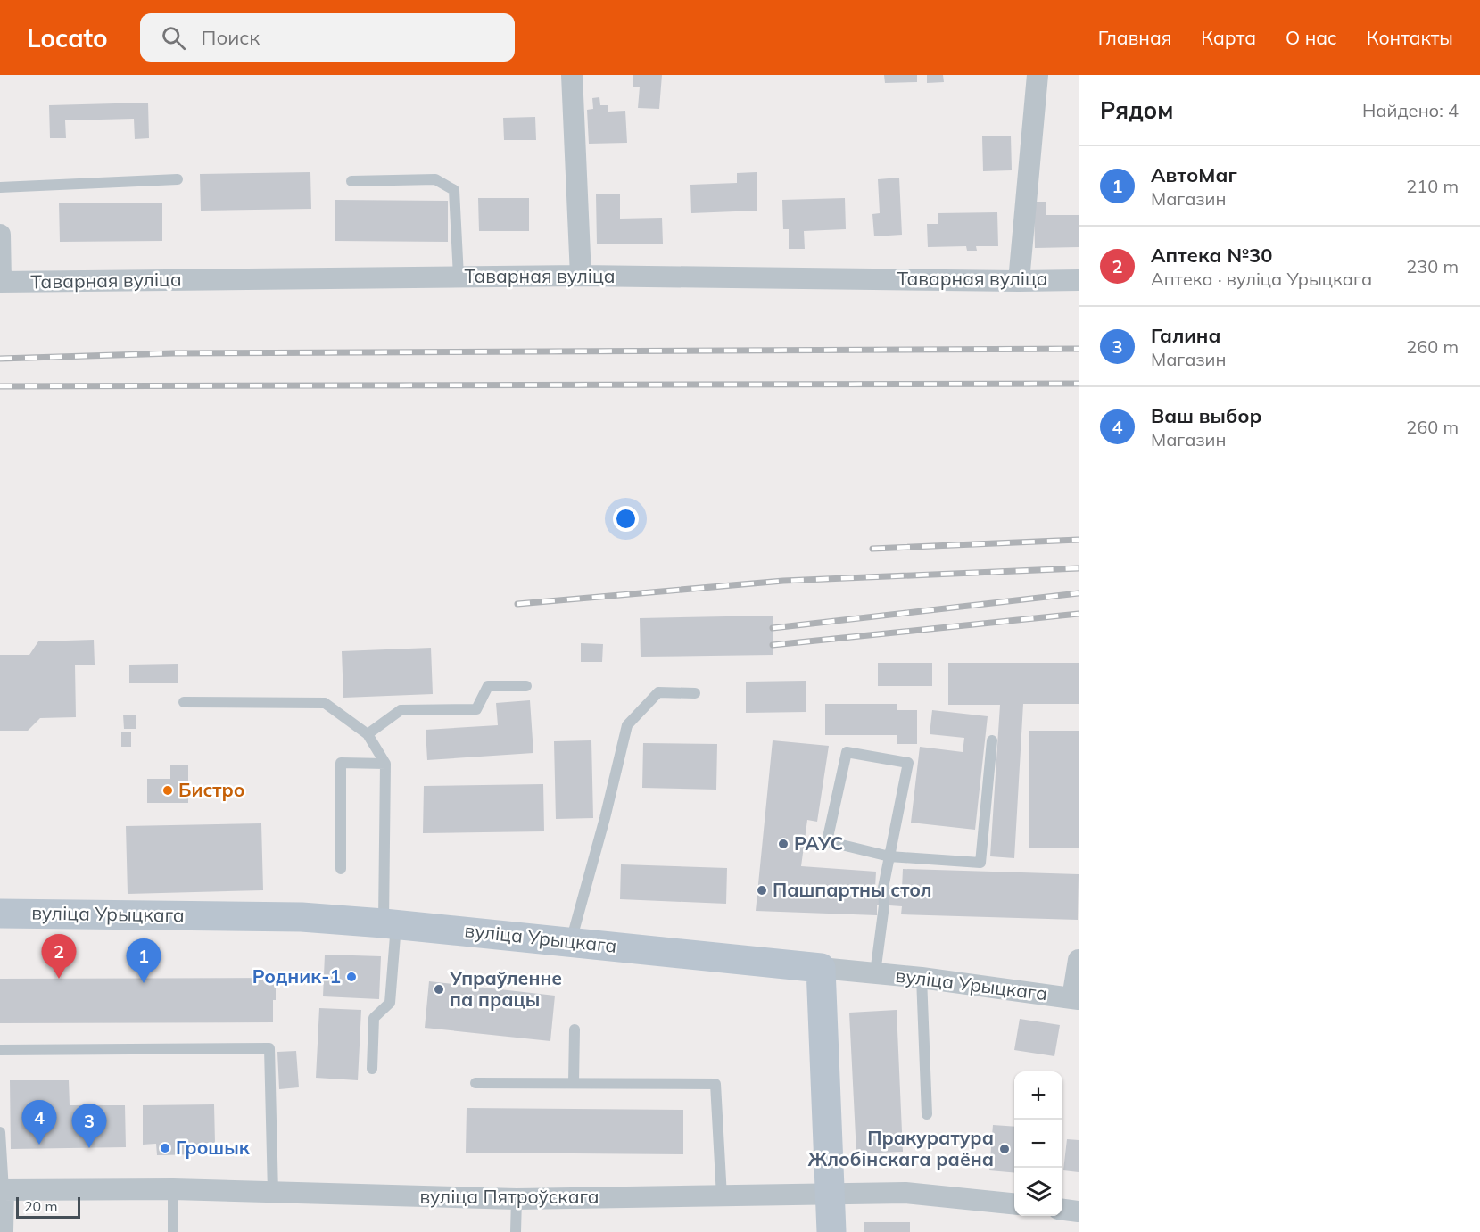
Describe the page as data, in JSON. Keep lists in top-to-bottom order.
{
  "streets": {
    "main road": ["вуліца Урыцкага"],
    "street": ["Таварная вуліца", "вуліца Пятроўскага"]
  },
  "places": [
    "Бистро",
    "РАУС",
    "Пашпартны стол",
    "Родник-1",
    "Упраўленне па працы",
    "Грошык",
    "Пракуратура Жлобінскага раёна"
  ],
  "scale_bar": "20 m",
  "page": {
    "header": "Locato",
    "search": "Поиск",
    "nav": [
      "Главная",
      "Карта",
      "О нас",
      "Контакты"
    ],
    "heading": ["Рядом", "Найдено: 4"],
    "list": [
      {
        "mark": "1",
        "name": "АвтоМаг",
        "note": "Магазин",
        "value": "210 m"
      },
      {
        "mark": "2",
        "name": "Аптека №30",
        "note": "Аптека · вуліца Урыцкага",
        "value": "230 m"
      },
      {
        "mark": "3",
        "name": "Галина",
        "note": "Магазин",
        "value": "260 m"
      },
      {
        "mark": "4",
        "name": "Ваш выбор",
        "note": "Магазин",
        "value": "260 m"
      }
    ],
    "pins": [
      "2",
      "1",
      "4",
      "3"
    ],
    "map_buttons": ["+", "−"],
    "scale": "20 m"
  }
}
